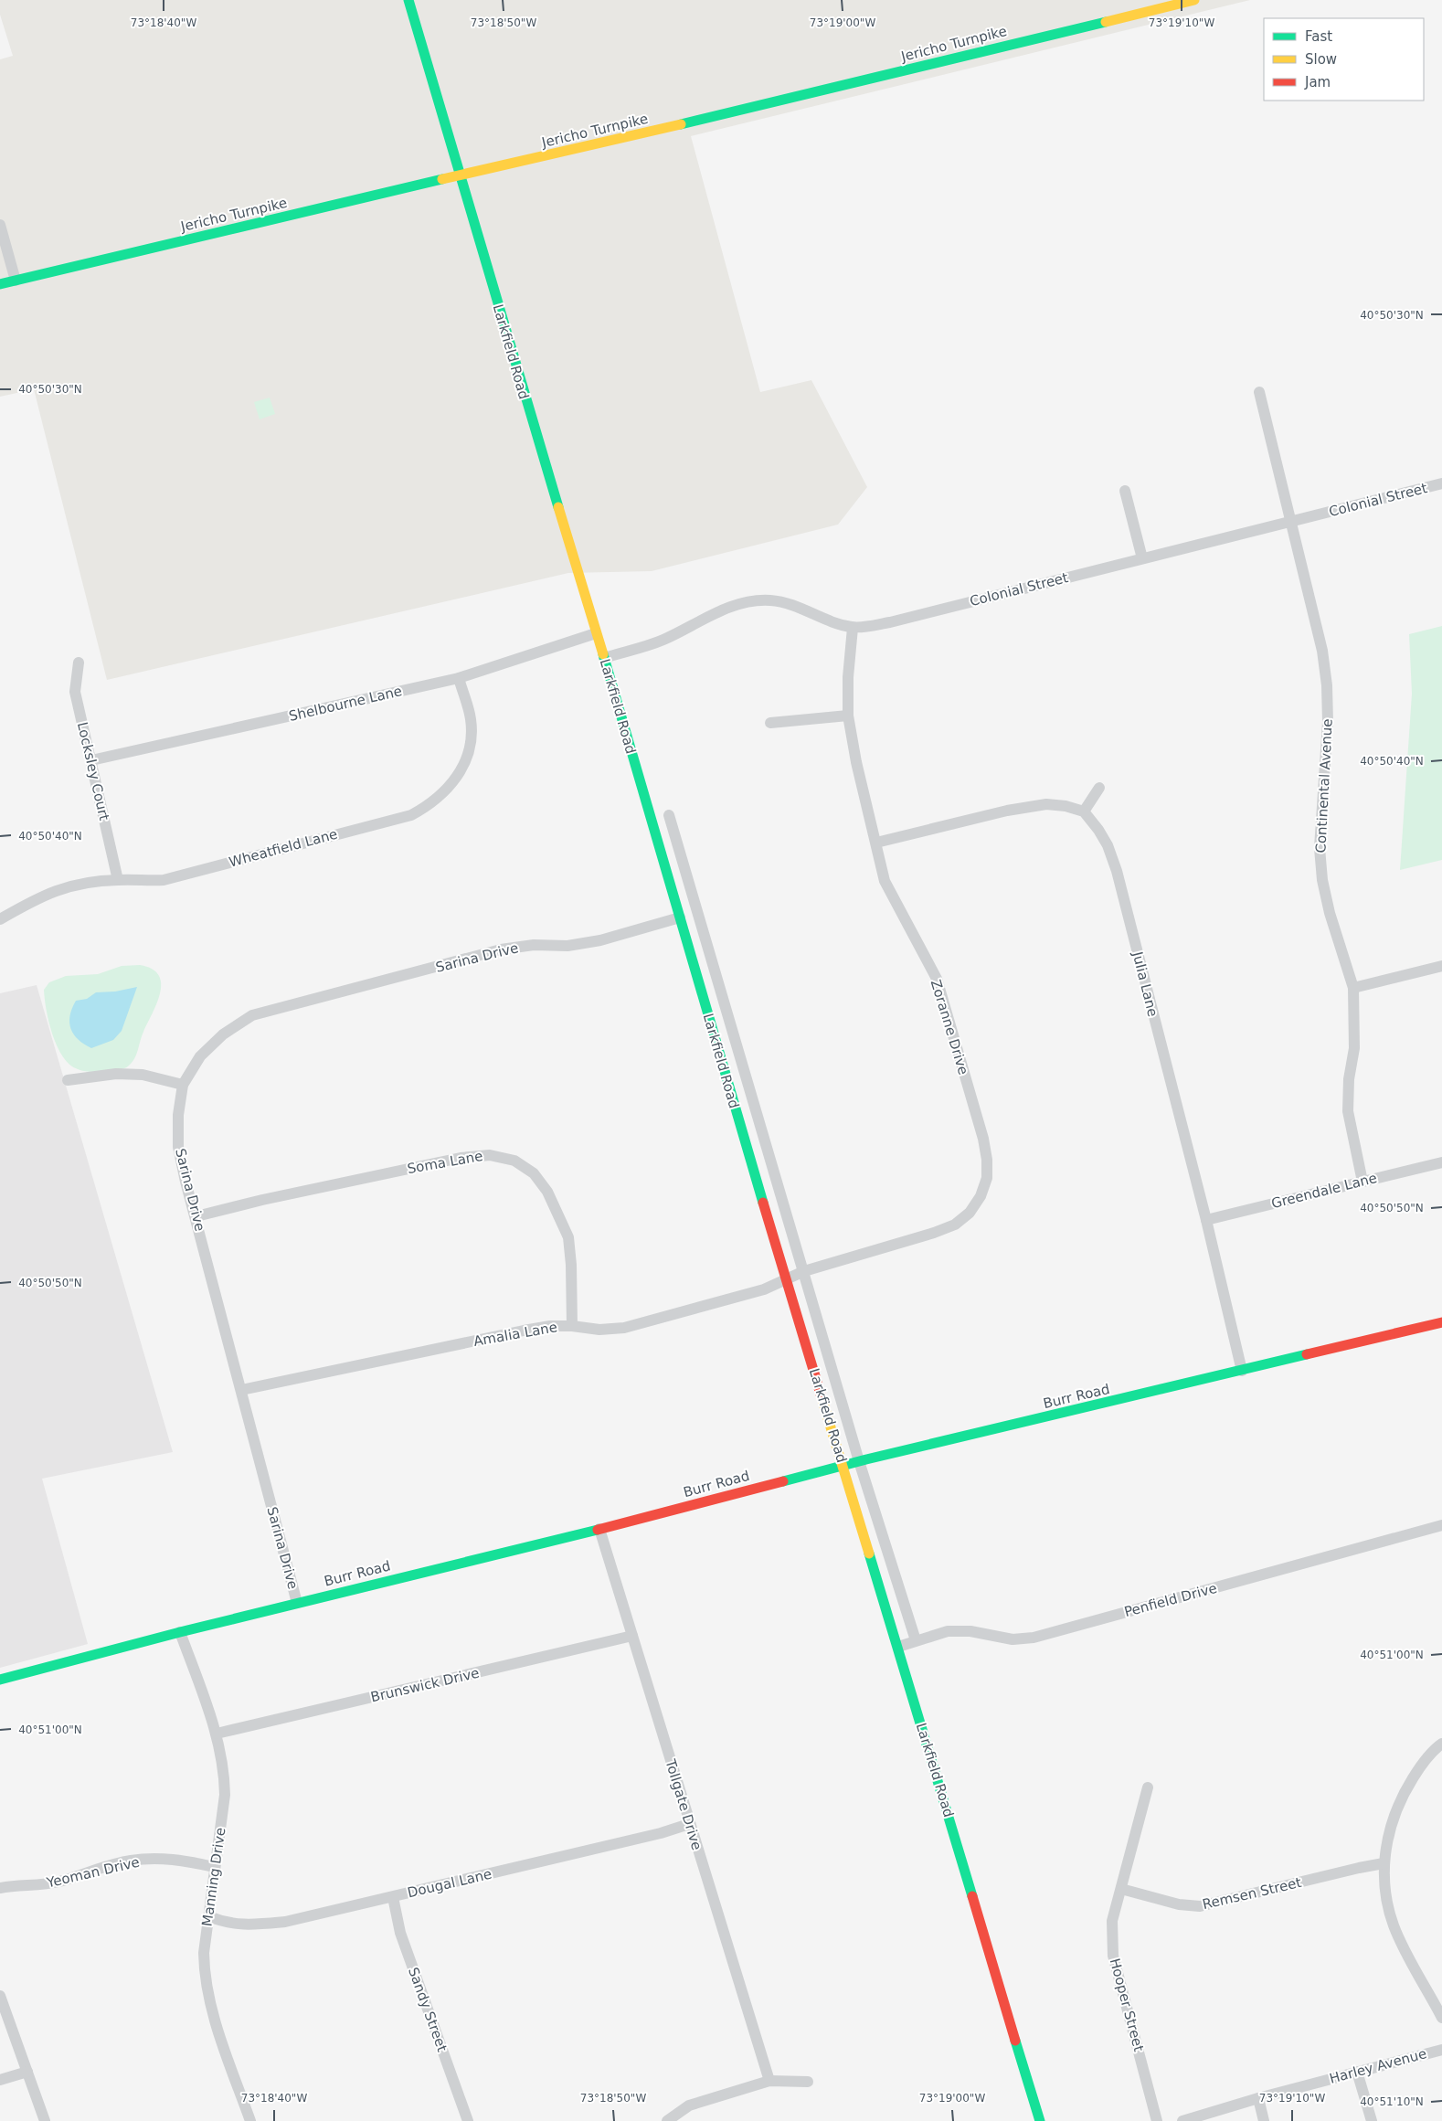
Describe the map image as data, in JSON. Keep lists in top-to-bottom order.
{
  "streets": {
    "main road": ["Jericho Turnpike", "Larkfield Road", "Burr Road"],
    "street": [
      "Colonial Street",
      "Shelbourne Lane",
      "Locksley Court",
      "Continental Avenue",
      "Wheatfield Lane",
      "Sarina Drive",
      "Julia Lane",
      "Zoranne Drive",
      "Soma Lane",
      "Greendale Lane",
      "Amalia Lane",
      "Penfield Drive",
      "Brunswick Drive",
      "Tollgate Drive",
      "Yeoman Drive",
      "Manning Drive",
      "Dougal Lane",
      "Remsen Street",
      "Hooper Street",
      "Sandy Street",
      "Harley Avenue"
    ]
  },
  "crossings": [
    ["Jericho Turnpike", "Larkfield Road"],
    ["Larkfield Road", "Colonial Street"],
    ["Larkfield Road", "Shelbourne Lane"],
    ["Larkfield Road", "Sarina Drive"],
    ["Larkfield Road", "Zoranne Drive"],
    ["Larkfield Road", "Amalia Lane"],
    ["Larkfield Road", "Burr Road"],
    ["Larkfield Road", "Penfield Drive"],
    ["Colonial Street", "Continental Avenue"],
    ["Colonial Street", "Zoranne Drive"],
    ["Shelbourne Lane", "Locksley Court"],
    ["Shelbourne Lane", "Wheatfield Lane"],
    ["Locksley Court", "Wheatfield Lane"],
    ["Continental Avenue", "Greendale Lane"],
    ["Sarina Drive", "Soma Lane"],
    ["Sarina Drive", "Amalia Lane"],
    ["Sarina Drive", "Burr Road"],
    ["Julia Lane", "Greendale Lane"],
    ["Julia Lane", "Burr Road"],
    ["Zoranne Drive", "Amalia Lane"],
    ["Soma Lane", "Amalia Lane"],
    ["Burr Road", "Tollgate Drive"],
    ["Burr Road", "Manning Drive"],
    ["Brunswick Drive", "Tollgate Drive"],
    ["Brunswick Drive", "Manning Drive"],
    ["Tollgate Drive", "Dougal Lane"],
    ["Yeoman Drive", "Manning Drive"],
    ["Manning Drive", "Dougal Lane"],
    ["Dougal Lane", "Sandy Street"],
    ["Remsen Street", "Hooper Street"]
  ],
  "legend": ["Fast", "Slow", "Jam"],
  "coordinates": [
    "73°18'40\"W",
    "73°18'50\"W",
    "73°19'00\"W",
    "73°19'10\"W",
    "40°50'30\"N",
    "40°50'40\"N",
    "40°50'50\"N",
    "40°51'00\"N",
    "40°51'10\"N"
  ]
}
